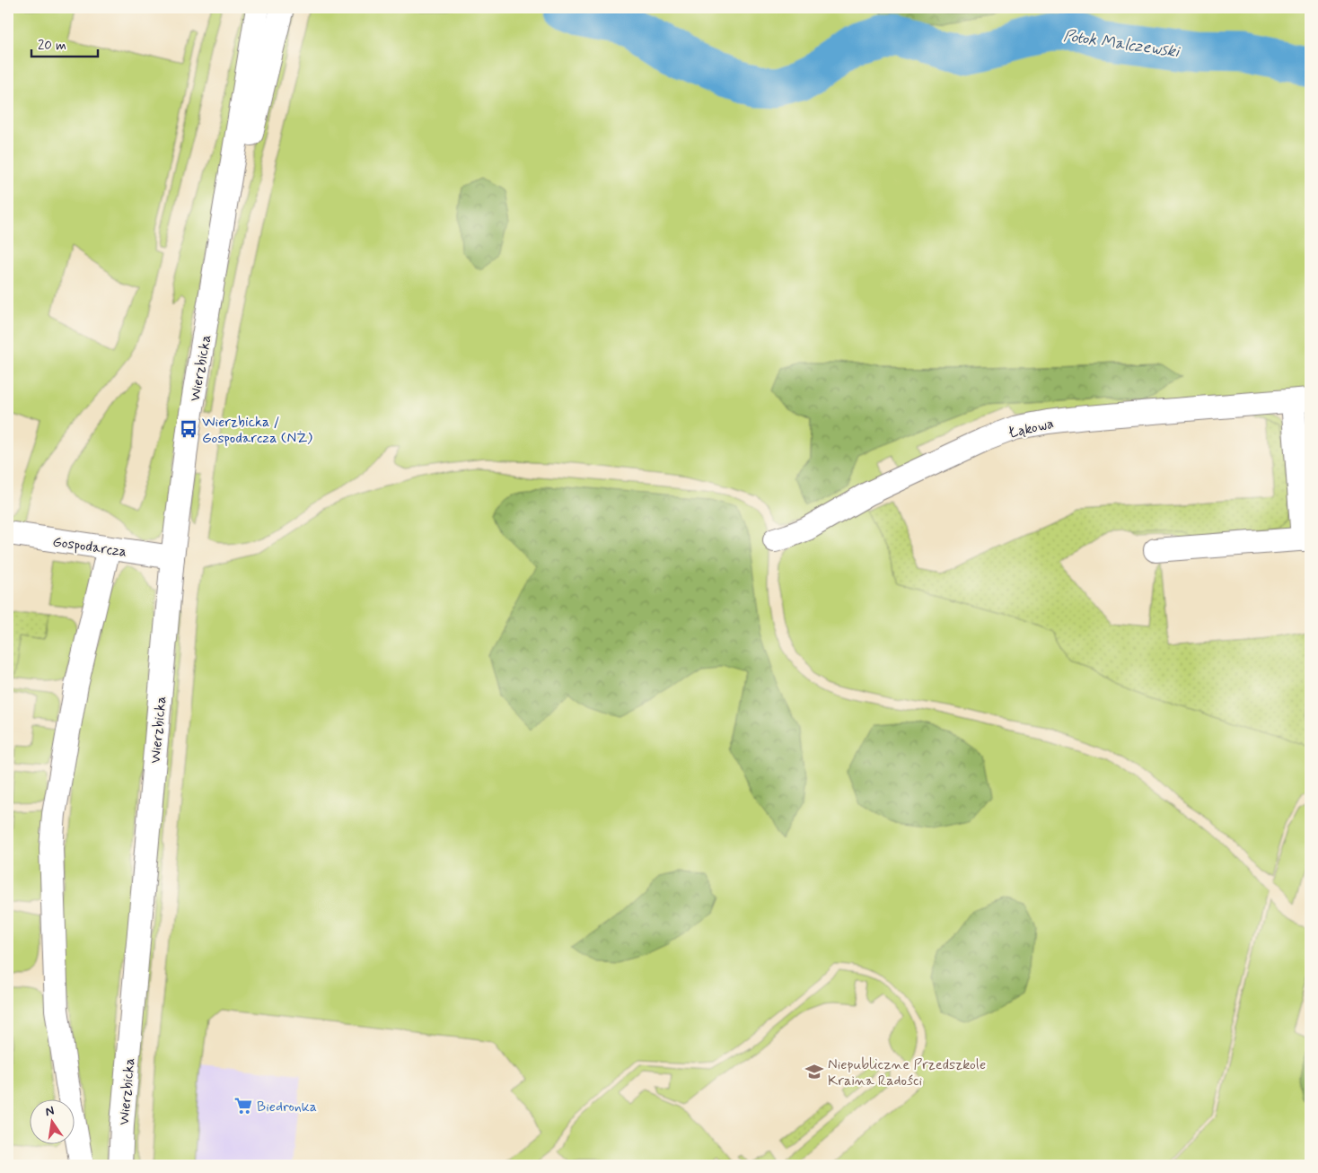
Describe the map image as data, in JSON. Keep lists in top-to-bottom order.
{
  "streets": {
    "street": ["Wierzbicka", "Łąkowa", "Gospodarcza"]
  },
  "crossings": [
    ["Wierzbicka", "Gospodarcza"]
  ],
  "water": ["Potok Malczewski"],
  "places": {
    "bus stop": ["Wierzbicka / Gospodarcza (NŻ)"],
    "school or university": ["Niepubliczne Przedszkole Kraina Radości"],
    "supermarket": ["Biedronka"]
  },
  "scale_bar": "20 m",
  "north": "top"
}
